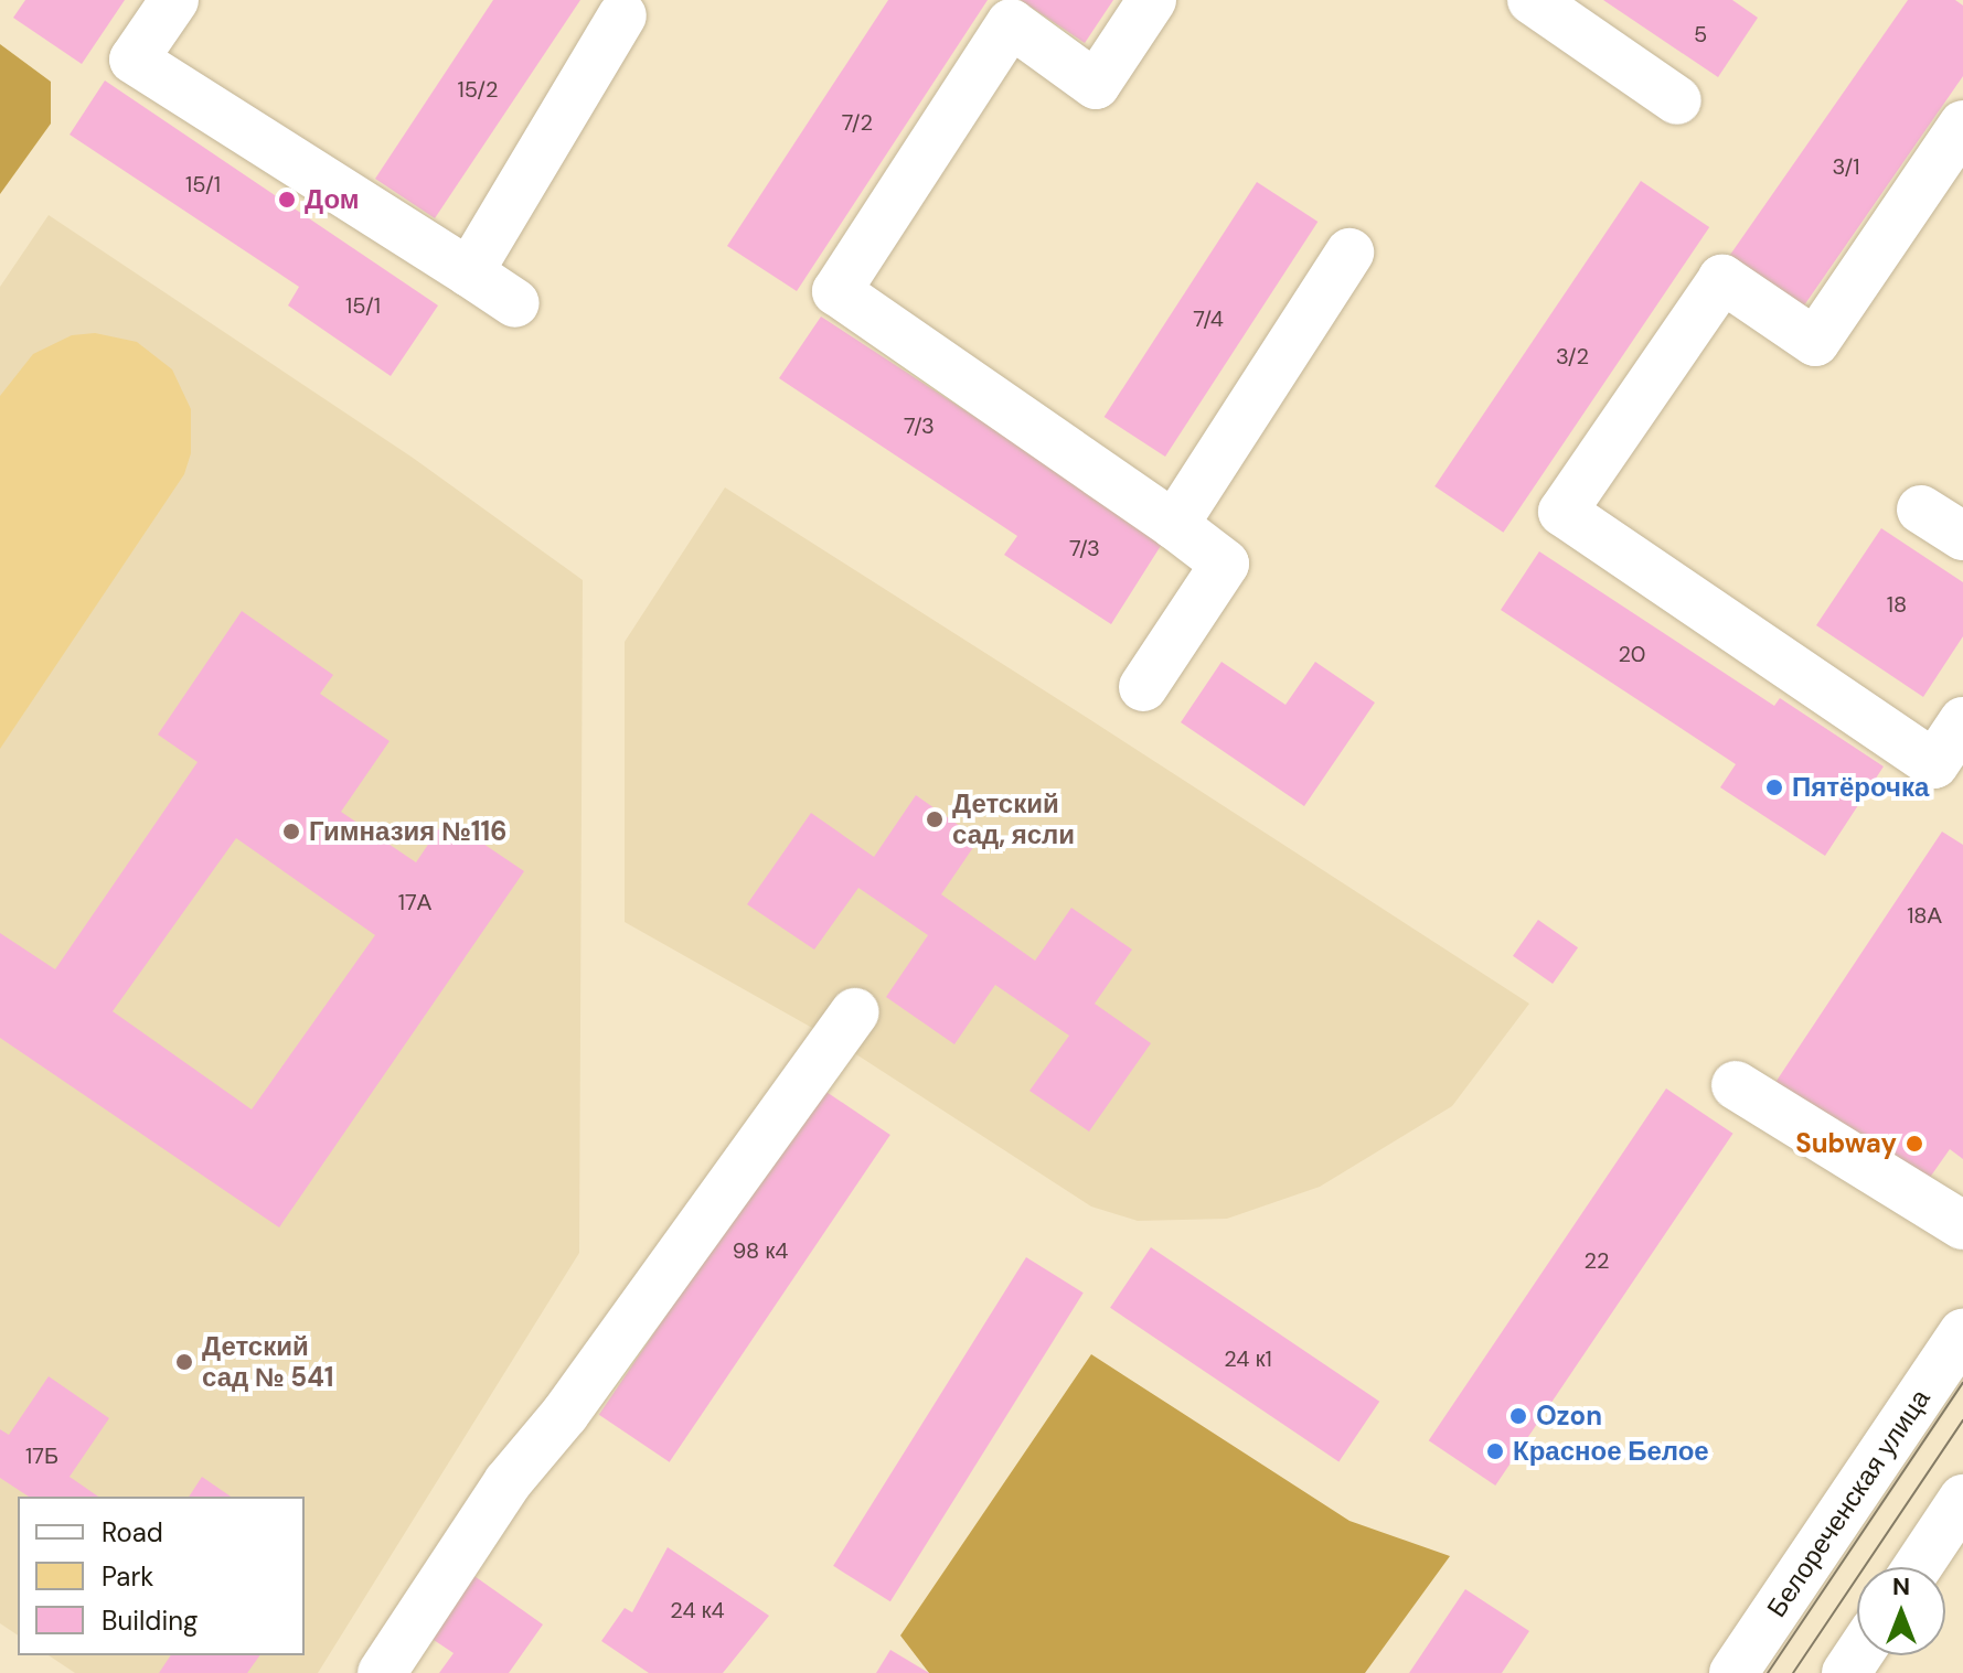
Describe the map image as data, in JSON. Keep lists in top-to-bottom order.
{
  "streets": {
    "street": ["Белореченская улица"]
  },
  "places": [
    "Дом",
    "Пятёрочка",
    "Детский сад, ясли",
    "Гимназия №116",
    "Subway",
    "Детский сад № 541",
    "Ozon",
    "Красное Белое"
  ],
  "house_numbers": [
    "5",
    "15/2",
    "7/2",
    "3/1",
    "15/1",
    "15/1",
    "7/4",
    "3/2",
    "7/3",
    "7/3",
    "18",
    "20",
    "17А",
    "18А",
    "98 к4",
    "22",
    "24 к1",
    "17Б",
    "24 к4"
  ],
  "legend": ["Road", "Park", "Building"],
  "north": "top"
}
